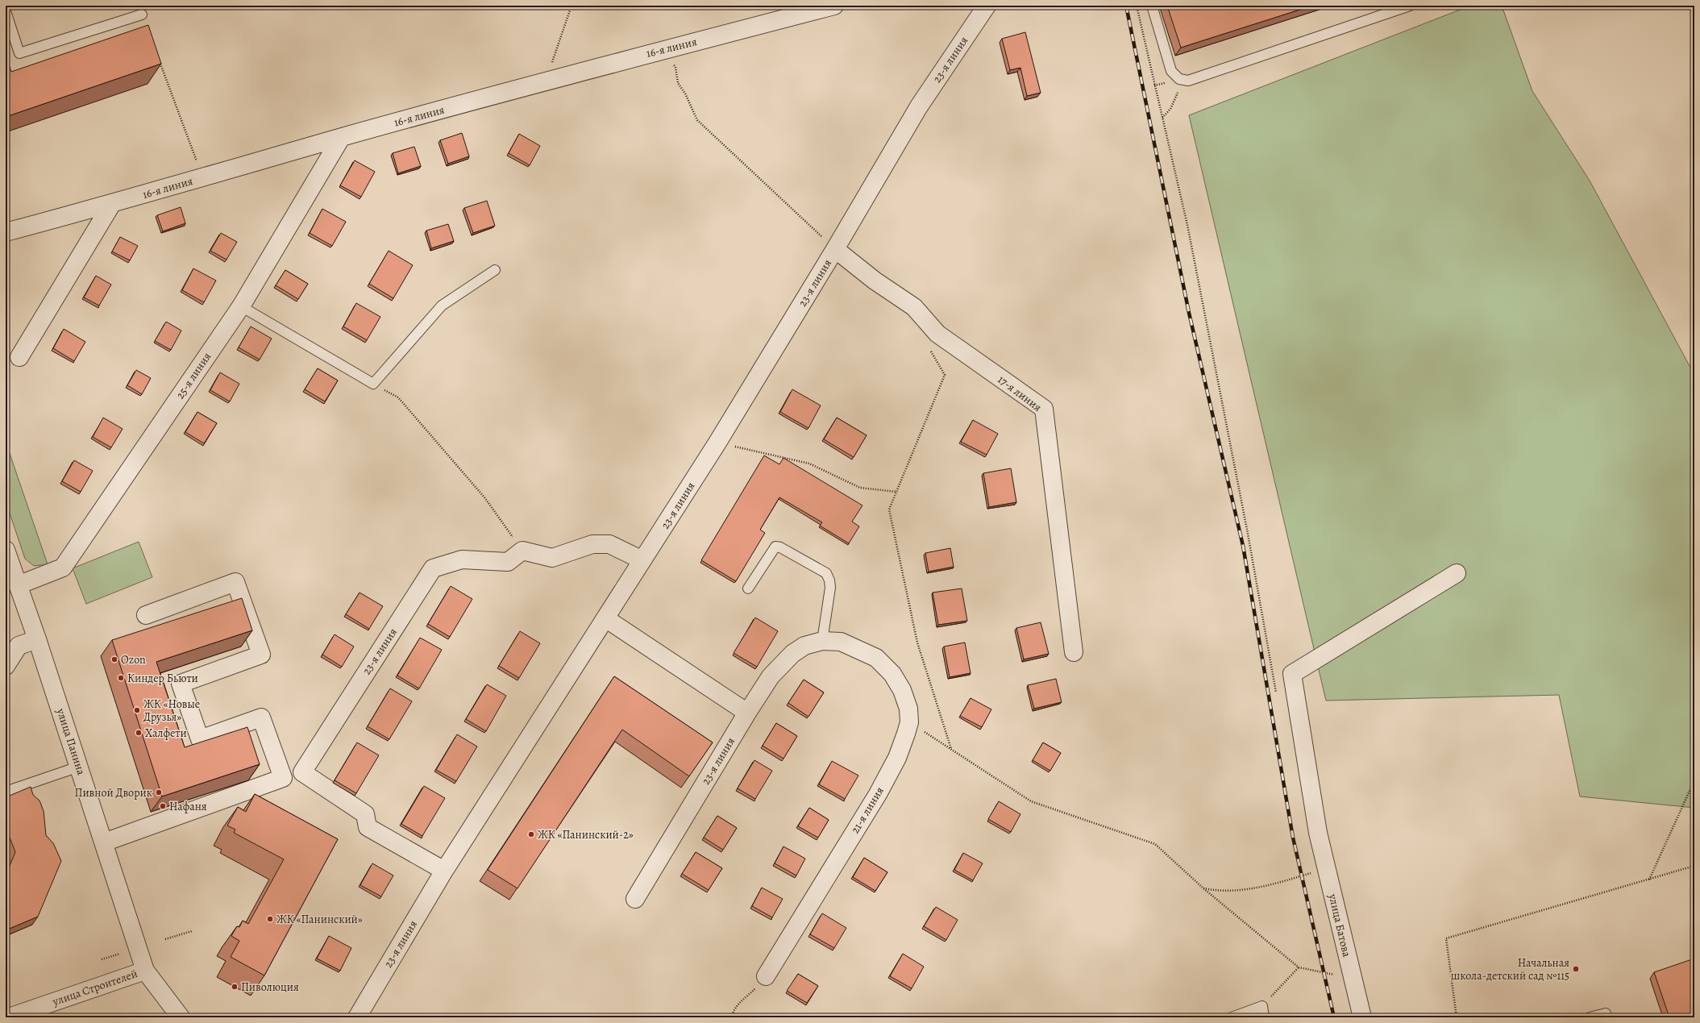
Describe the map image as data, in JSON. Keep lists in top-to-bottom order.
{
  "streets": {
    "street": [
      "16-я линия",
      "23-я линия",
      "25-я линия",
      "17-я линия",
      "улица Панина",
      "21-я линия",
      "улица Батова",
      "улица Строителей"
    ]
  },
  "crossings": [
    ["16-я линия", "25-я линия"],
    ["23-я линия", "17-я линия"],
    ["23-я линия", "21-я линия"],
    ["25-я линия", "улица Панина"],
    ["улица Панина", "улица Строителей"]
  ],
  "places": [
    "Ozon",
    "Киндер Бьюти",
    "ЖК «Новые Друзья»",
    "Халфети",
    "Пивной Дворик",
    "Нафаня",
    "ЖК «Панинский-2»",
    "ЖК «Панинский»",
    "Начальная школа-детский сад №115",
    "Пиволюция"
  ]
}
